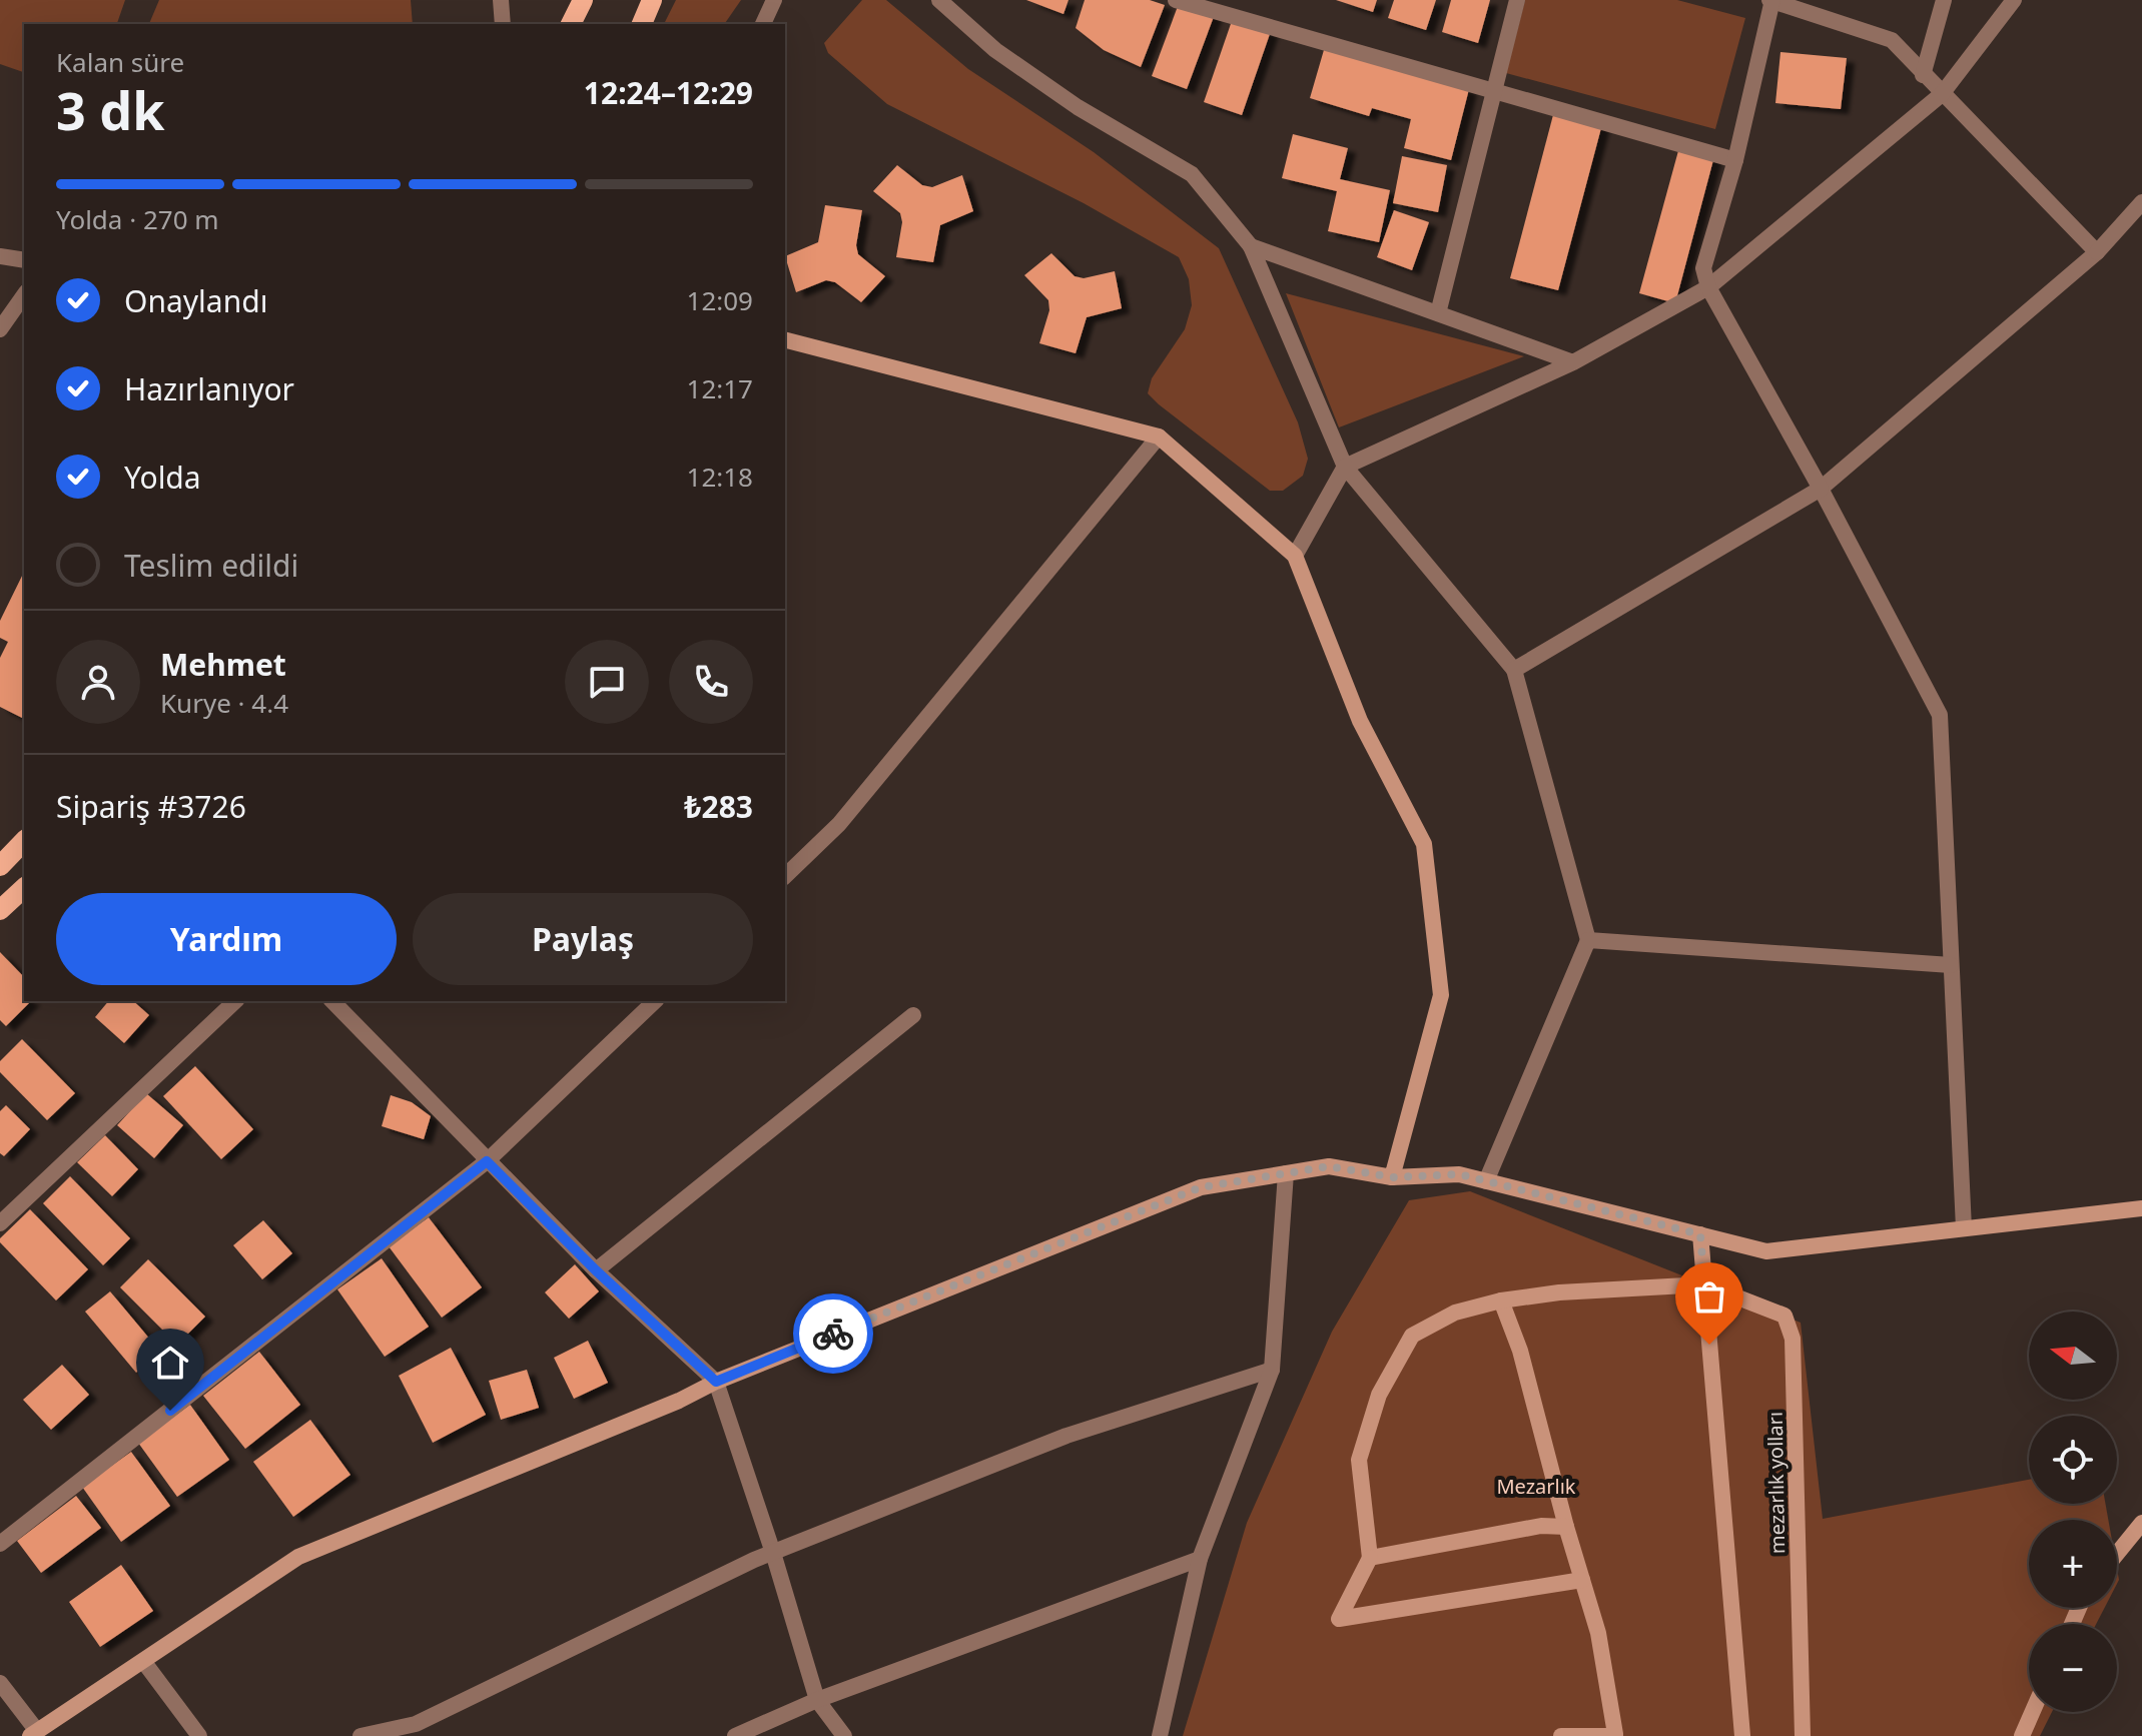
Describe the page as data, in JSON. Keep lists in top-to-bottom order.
{
  "streets": {
    "street": ["mezarlık yolları"]
  },
  "parks": ["Mezarlık"],
  "north": "left",
  "page": {
    "heading": ["3 dk", "Kalan süre", "12:24–12:29"],
    "panel": [
      "Mehmet",
      "Kurye · 4.4",
      "Sipariş #3726",
      "₺283"
    ],
    "bar": "Yolda · 270 m",
    "list": [
      ["Onaylandı", "12:09"],
      ["Hazırlanıyor", "12:17"],
      ["Yolda", "12:18"],
      "Teslim edildi"
    ],
    "buttons": ["Yardım", "Paylaş"],
    "map_buttons": ["+", "−"]
  }
}
